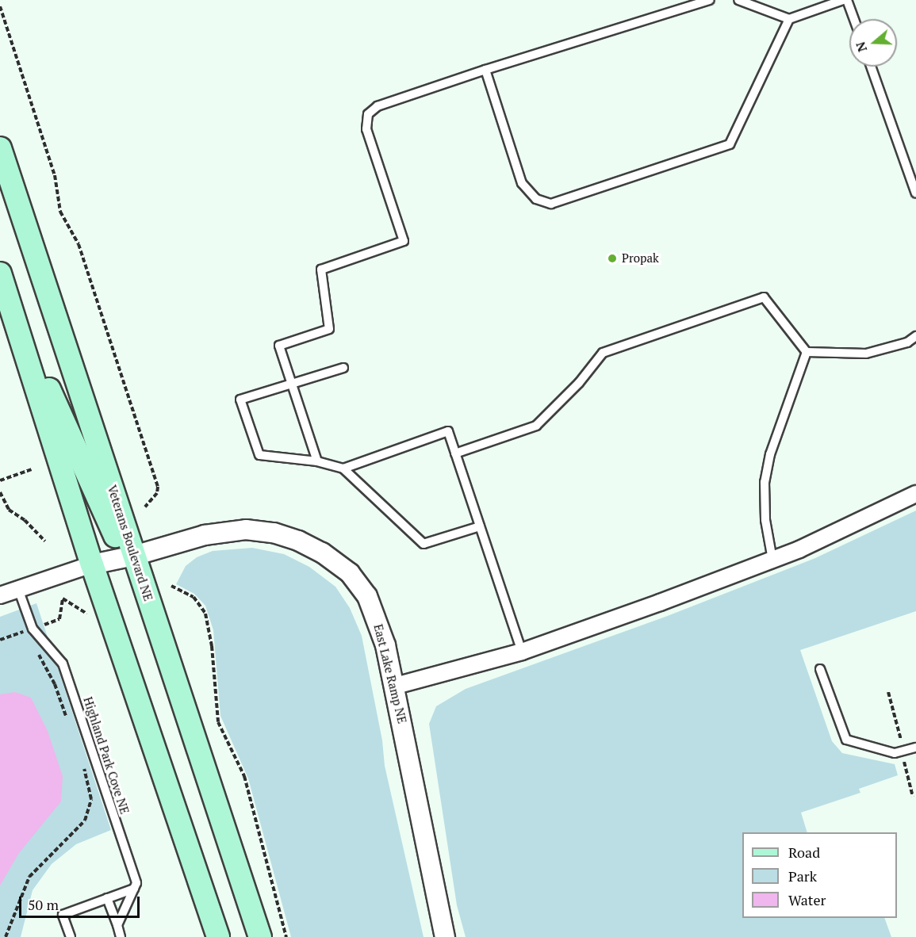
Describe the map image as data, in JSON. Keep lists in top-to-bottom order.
{
  "streets": {
    "main road": ["Veterans Boulevard NE"],
    "street": ["East Lake Ramp NE"],
    "lane": ["Highland Park Cove NE"]
  },
  "crossings": [
    ["Veterans Boulevard NE", "East Lake Ramp NE"]
  ],
  "places": ["Propak"],
  "legend": ["Road", "Park", "Water"],
  "scale_bar": "50 m",
  "north": "left"
}
